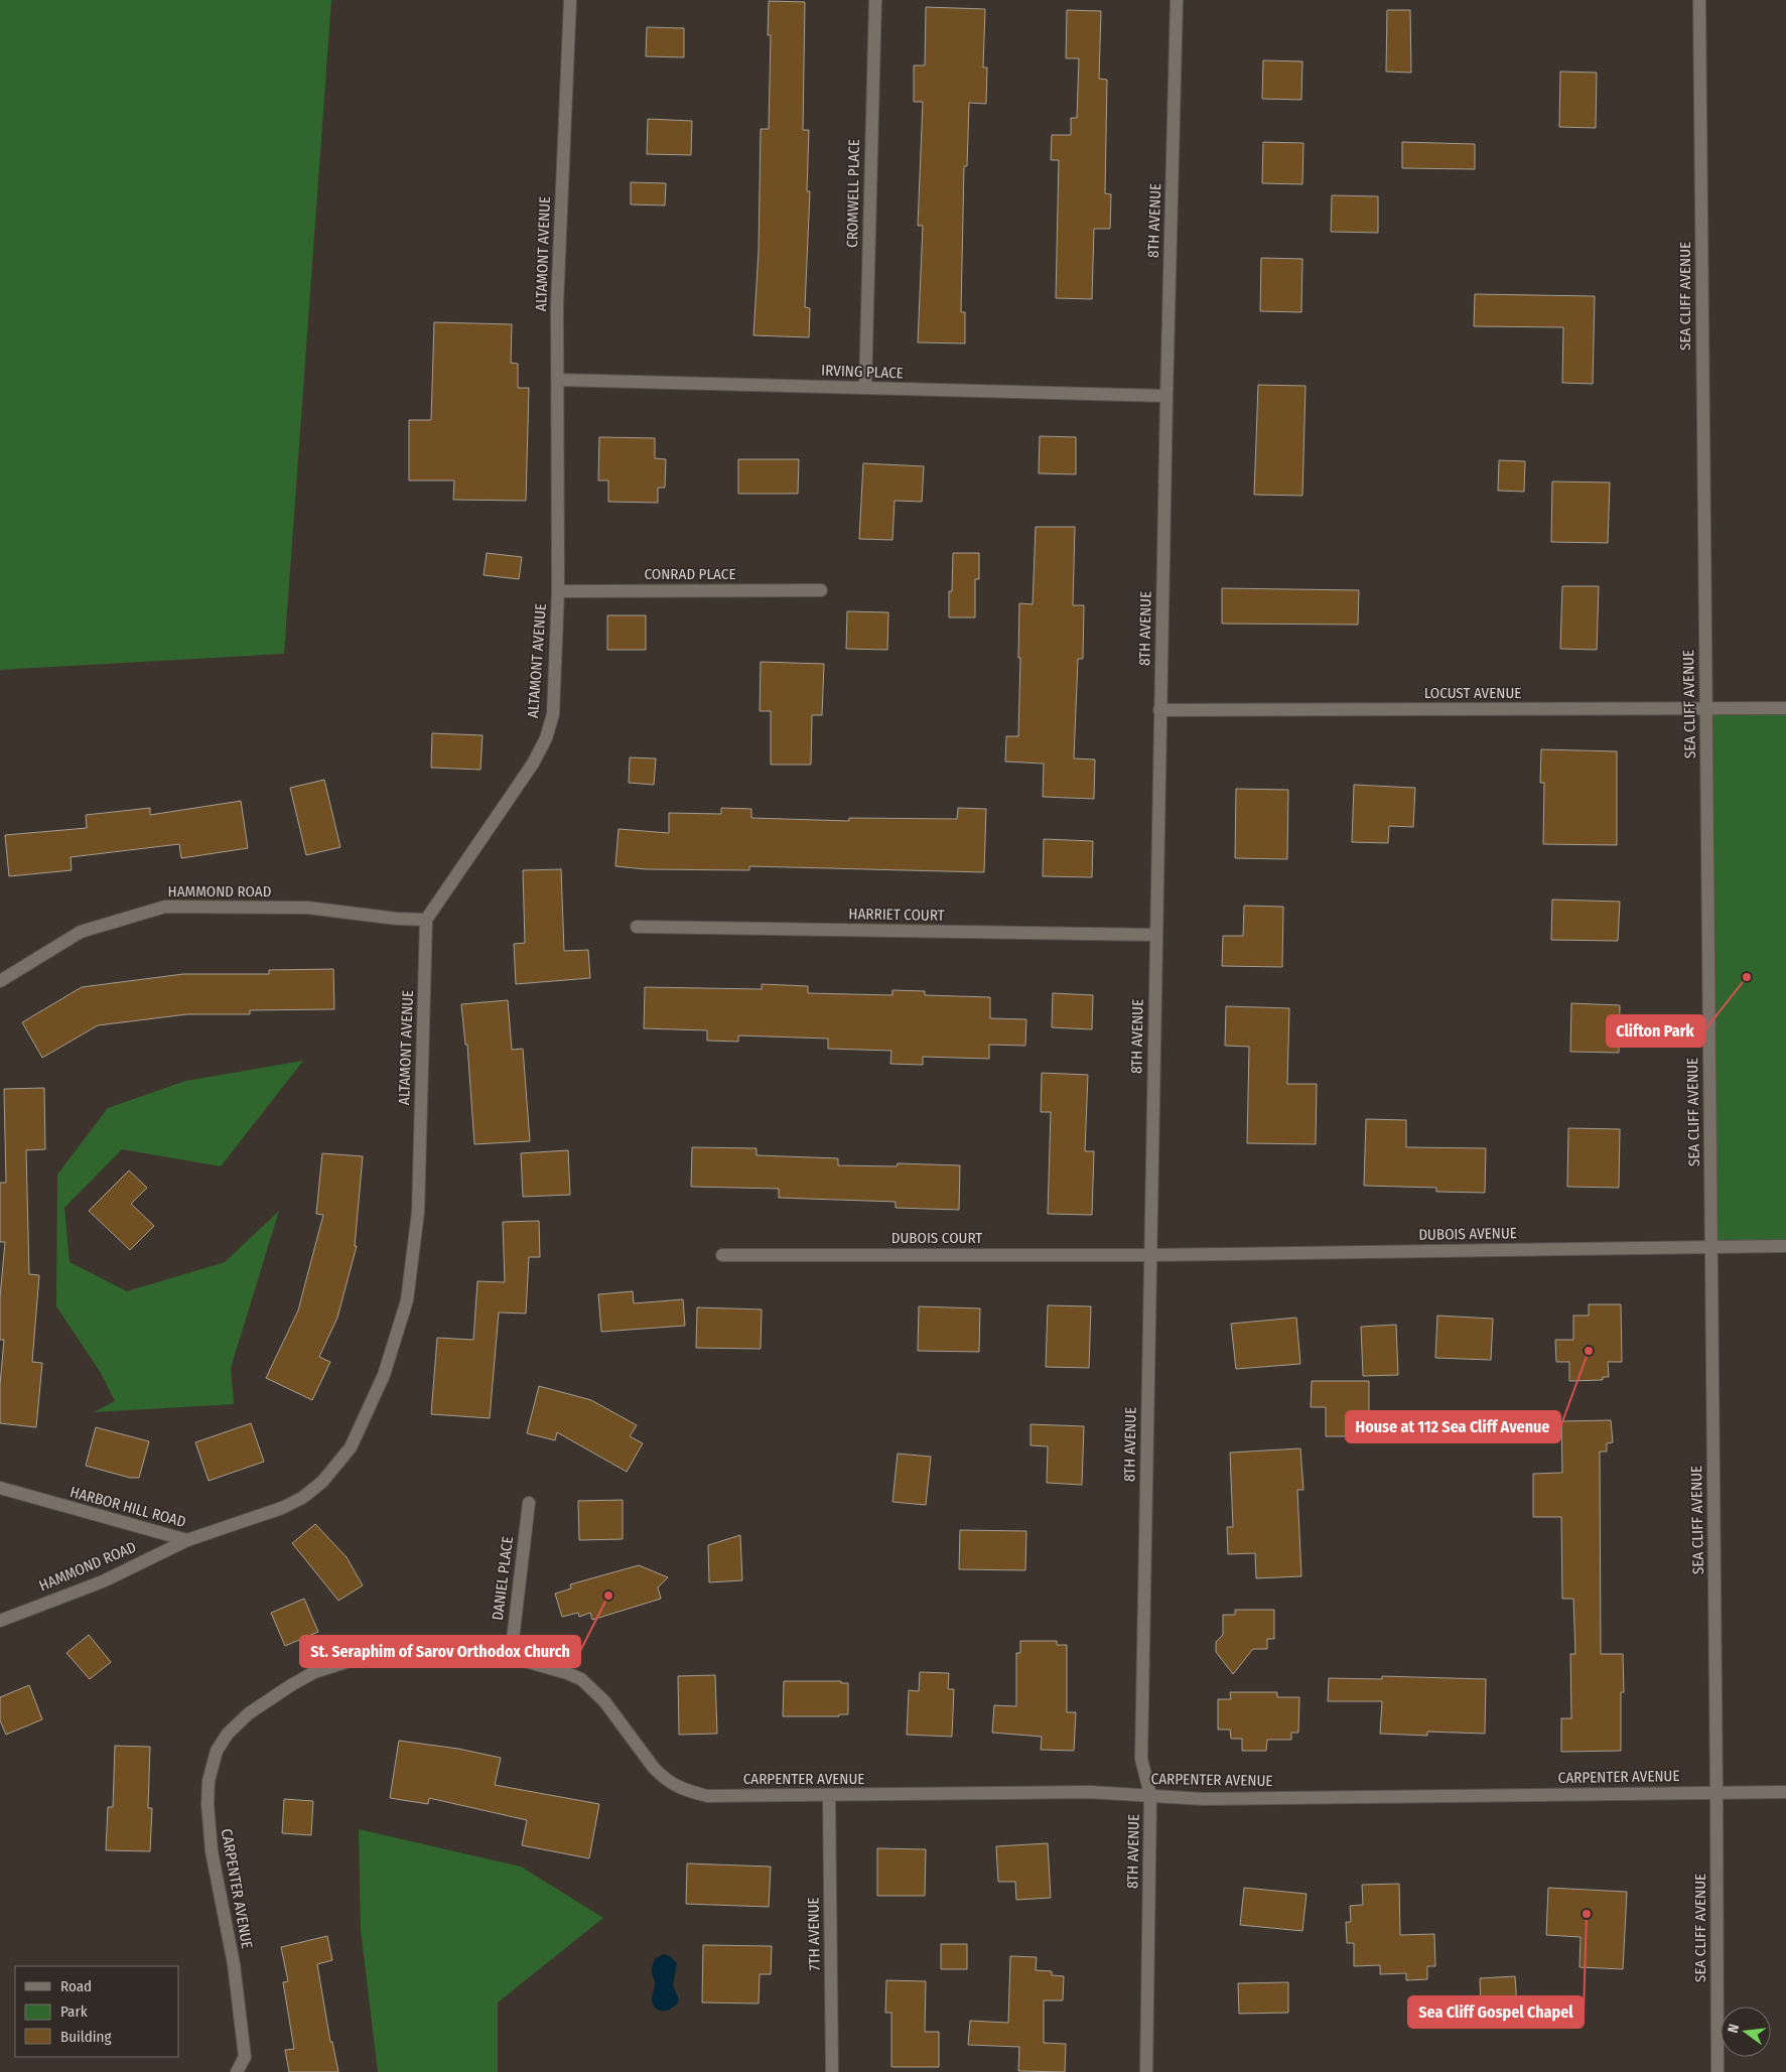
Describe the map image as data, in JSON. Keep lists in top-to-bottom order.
{
  "streets": {
    "street": [
      "CROMWELL PLACE",
      "8TH AVENUE",
      "ALTAMONT AVENUE",
      "SEA CLIFF AVENUE",
      "IRVING PLACE",
      "CONRAD PLACE",
      "LOCUST AVENUE",
      "HAMMOND ROAD",
      "HARRIET COURT",
      "DUBOIS AVENUE",
      "DUBOIS COURT",
      "HARBOR HILL ROAD",
      "DANIEL PLACE",
      "CARPENTER AVENUE",
      "7TH AVENUE"
    ]
  },
  "crossings": [
    ["CROMWELL PLACE", "IRVING PLACE"],
    ["8TH AVENUE", "IRVING PLACE"],
    ["8TH AVENUE", "LOCUST AVENUE"],
    ["8TH AVENUE", "HARRIET COURT"],
    ["8TH AVENUE", "DUBOIS AVENUE"],
    ["8TH AVENUE", "DUBOIS COURT"],
    ["8TH AVENUE", "CARPENTER AVENUE"],
    ["ALTAMONT AVENUE", "IRVING PLACE"],
    ["ALTAMONT AVENUE", "CONRAD PLACE"],
    ["ALTAMONT AVENUE", "HAMMOND ROAD"],
    ["ALTAMONT AVENUE", "HARBOR HILL ROAD"],
    ["SEA CLIFF AVENUE", "LOCUST AVENUE"],
    ["SEA CLIFF AVENUE", "DUBOIS AVENUE"],
    ["SEA CLIFF AVENUE", "CARPENTER AVENUE"],
    ["HAMMOND ROAD", "HARBOR HILL ROAD"],
    ["DUBOIS AVENUE", "DUBOIS COURT"],
    ["DANIEL PLACE", "CARPENTER AVENUE"],
    ["CARPENTER AVENUE", "7TH AVENUE"]
  ],
  "places": [
    "Clifton Park",
    "House at 112 Sea Cliff Avenue",
    "St. Seraphim of Sarov Orthodox Church",
    "Sea Cliff Gospel Chapel"
  ],
  "legend": ["Road", "Park", "Building"],
  "north": "left"
}
